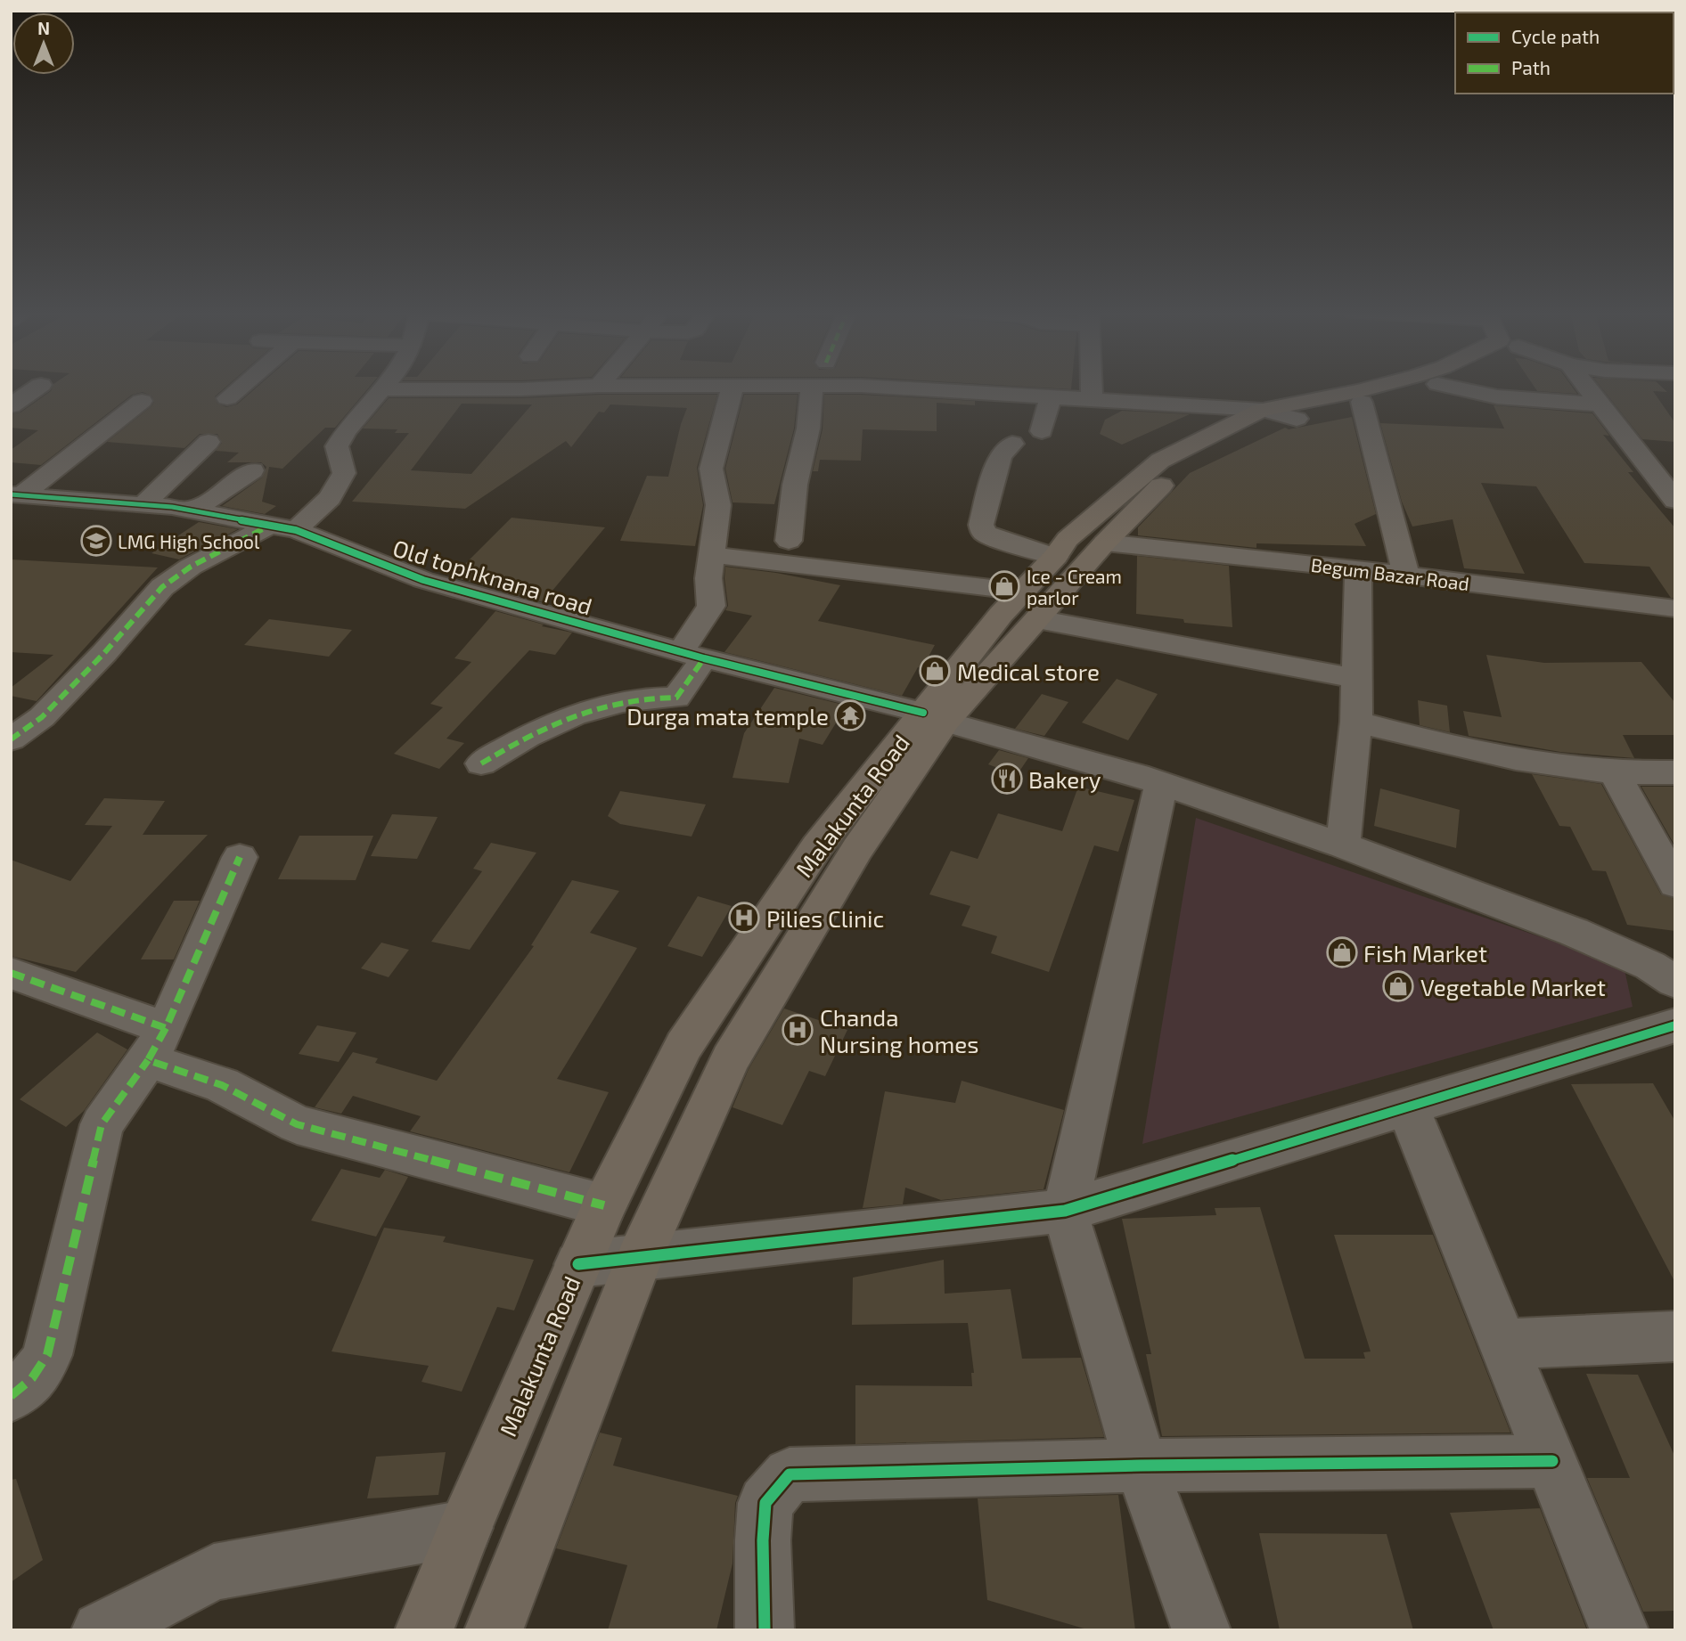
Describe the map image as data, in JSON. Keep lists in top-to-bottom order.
{
  "streets": {
    "main road": ["Malakunta Road"],
    "street": ["Begum Bazar Road", "Old tophknana road"]
  },
  "crossings": [
    ["Old tophknana road", "Malakunta Road"]
  ],
  "places": {
    "school or university": ["LMG High School"],
    "shop": [
      "Ice - Cream parlor",
      "Medical store",
      "Fish Market",
      "Vegetable Market"
    ],
    "temple": ["Durga mata temple"],
    "restaurant": ["Bakery"],
    "hospital": ["Pilies Clinic", "Chanda Nursing homes"]
  },
  "legend": ["Cycle path", "Path"],
  "north": "top"
}
